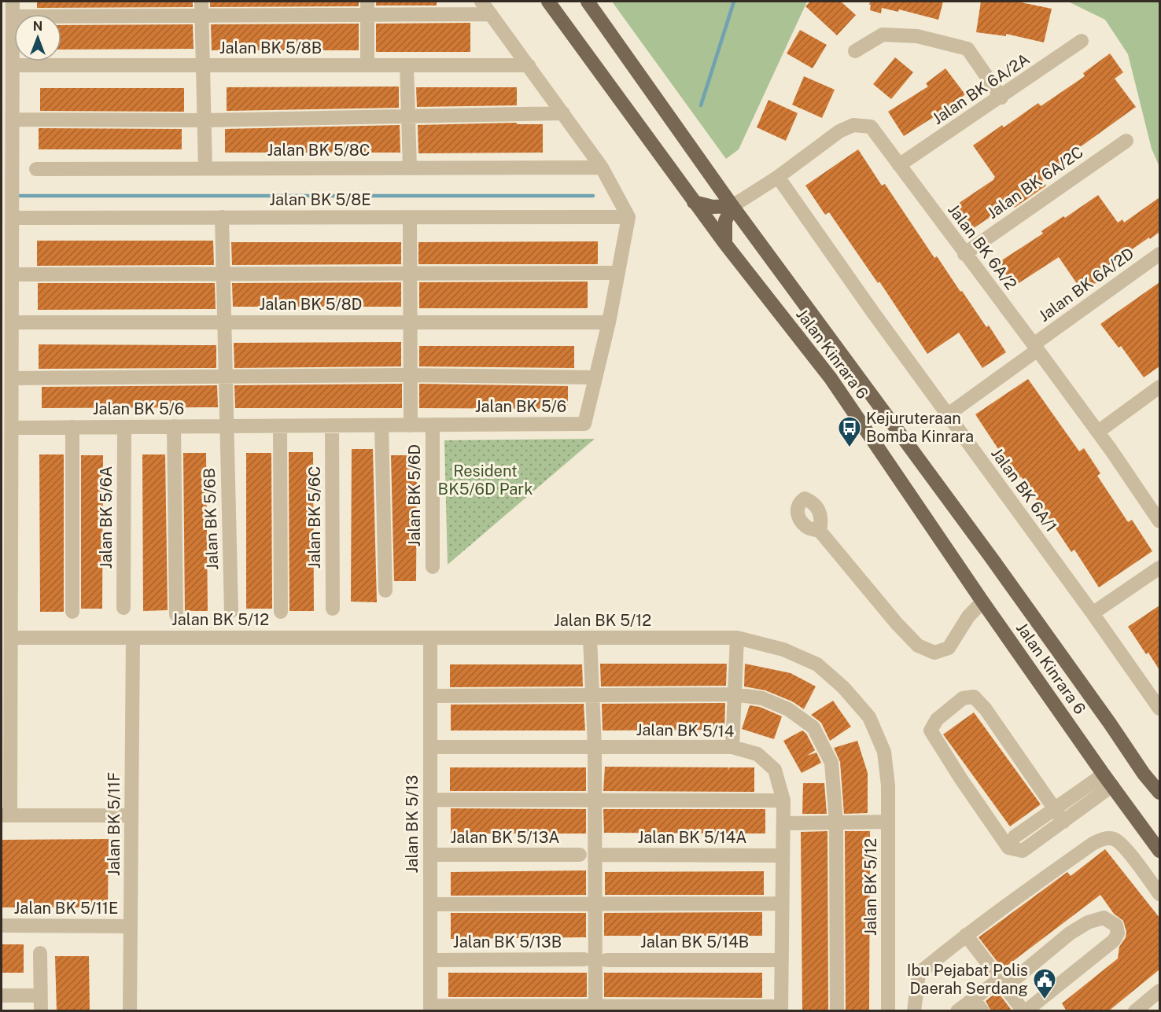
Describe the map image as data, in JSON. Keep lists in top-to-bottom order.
{
  "streets": {
    "main road": ["Jalan Kinrara 6"],
    "street": [
      "Jalan BK 5/8B",
      "Jalan BK 6A/2A",
      "Jalan BK 5/8C",
      "Jalan BK 6A/2C",
      "Jalan BK 5/8E",
      "Jalan BK 6A/2",
      "Jalan BK 6A/2D",
      "Jalan BK 5/8D",
      "Jalan BK 5/6",
      "Jalan BK 6A/1",
      "Jalan BK 5/6D",
      "Jalan BK 5/6A",
      "Jalan BK 5/6C",
      "Jalan BK 5/6B",
      "Jalan BK 5/12",
      "Jalan BK 5/14",
      "Jalan BK 5/11F",
      "Jalan BK 5/13",
      "Jalan BK 5/13A",
      "Jalan BK 5/14A",
      "Jalan BK 5/11E",
      "Jalan BK 5/13B",
      "Jalan BK 5/14B"
    ]
  },
  "crossings": [
    ["Jalan BK 6A/2A", "Jalan BK 6A/2"],
    ["Jalan BK 6A/2C", "Jalan BK 6A/2"],
    ["Jalan BK 5/8E", "Jalan BK 5/6"],
    ["Jalan BK 5/8E", "Jalan BK 5/6B"],
    ["Jalan BK 6A/2", "Jalan BK 6A/2D"],
    ["Jalan BK 6A/2", "Jalan Kinrara 6"],
    ["Jalan BK 6A/2", "Jalan BK 6A/1"],
    ["Jalan BK 6A/2D", "Jalan BK 6A/1"],
    ["Jalan BK 5/8D", "Jalan BK 5/6"],
    ["Jalan BK 5/8D", "Jalan BK 5/6B"],
    ["Jalan BK 5/6", "Jalan BK 5/6D"],
    ["Jalan BK 5/6", "Jalan BK 5/6A"],
    ["Jalan BK 5/6", "Jalan BK 5/6C"],
    ["Jalan BK 5/6", "Jalan BK 5/6B"],
    ["Jalan BK 5/12", "Jalan BK 5/11F"],
    ["Jalan BK 5/12", "Jalan BK 5/13"],
    ["Jalan BK 5/14", "Jalan BK 5/13"],
    ["Jalan BK 5/14", "Jalan BK 5/14A"],
    ["Jalan BK 5/14", "Jalan BK 5/14B"],
    ["Jalan BK 5/11F", "Jalan BK 5/11E"],
    ["Jalan BK 5/13", "Jalan BK 5/13A"],
    ["Jalan BK 5/13", "Jalan BK 5/13B"]
  ],
  "parks": ["Resident BK5/6D Park"],
  "places": {
    "bus stop": ["Kejuruteraan Bomba Kinrara"],
    "public building": ["Ibu Pejabat Polis Daerah Serdang"]
  },
  "north": "top"
}
